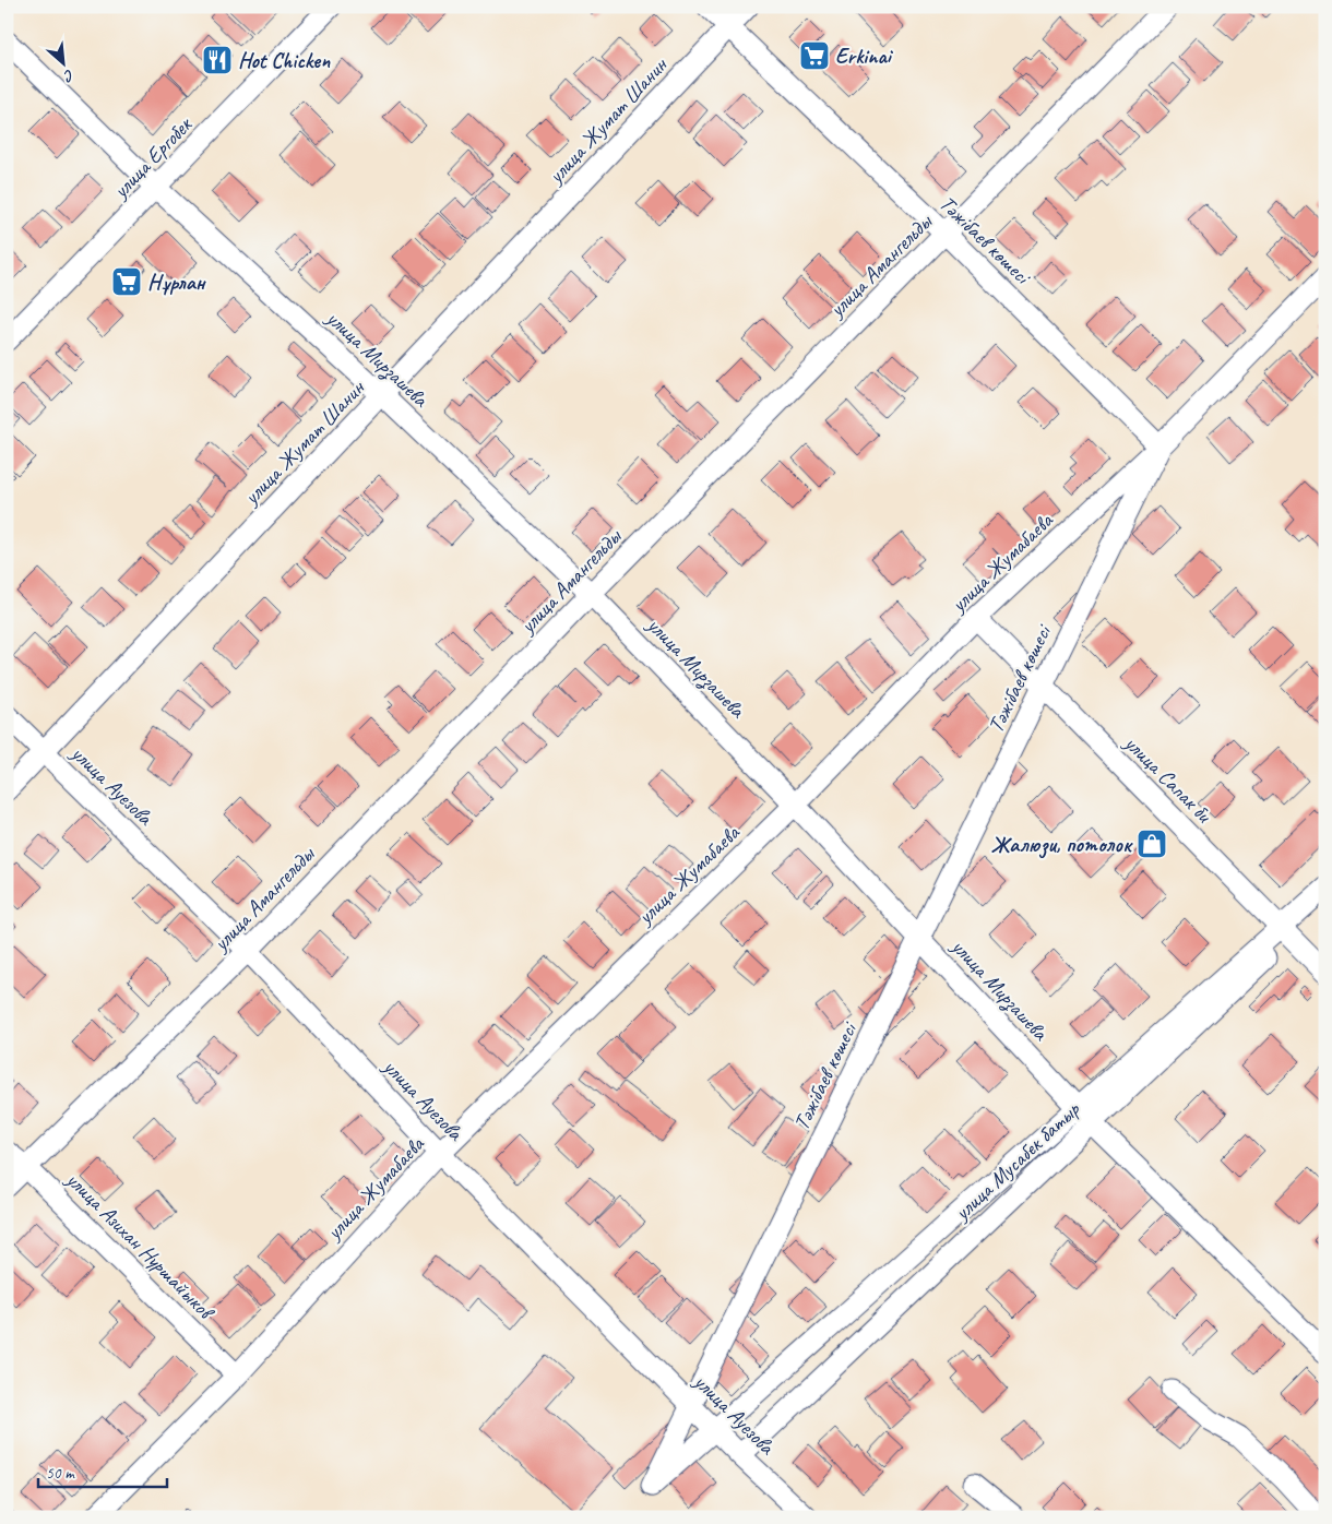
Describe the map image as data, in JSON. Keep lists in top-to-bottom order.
{
  "streets": {
    "street": [
      "улица Жумат Шанин",
      "улица Ергобек",
      "Тәжібаев көшесі",
      "улица Амангельды",
      "улица Мирзашева",
      "улица Жумабаева",
      "улица Сапак би",
      "улица Ауезова",
      "улица Мусабек батыр",
      "улица Азихан Нуршайыков"
    ]
  },
  "crossings": [
    ["улица Жумат Шанин", "Тәжібаев көшесі"],
    ["улица Жумат Шанин", "улица Мирзашева"],
    ["улица Жумат Шанин", "улица Ауезова"],
    ["улица Ергобек", "улица Мирзашева"],
    ["Тәжібаев көшесі", "улица Амангельды"],
    ["Тәжібаев көшесі", "улица Жумабаева"],
    ["улица Амангельды", "улица Мирзашева"],
    ["улица Амангельды", "улица Ауезова"],
    ["улица Амангельды", "улица Азихан Нуршайыков"],
    ["улица Мирзашева", "улица Жумабаева"],
    ["улица Мирзашева", "улица Мусабек батыр"],
    ["улица Жумабаева", "улица Сапак би"],
    ["улица Жумабаева", "улица Ауезова"],
    ["улица Жумабаева", "улица Азихан Нуршайыков"],
    ["улица Сапак би", "улица Мусабек батыр"],
    ["улица Ауезова", "улица Мусабек батыр"]
  ],
  "places": {
    "supermarket": ["Erkinai", "Нұрлан"],
    "restaurant": ["Hot Chicken"],
    "shop": ["Жалюзи, потолок"]
  },
  "scale_bar": "50 m",
  "north": "bottom right"
}
